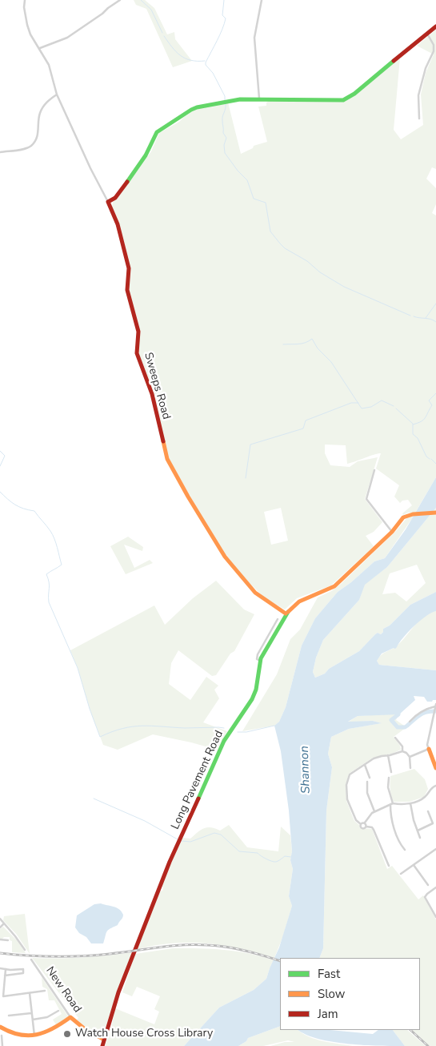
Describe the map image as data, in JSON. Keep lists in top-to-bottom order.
{
  "streets": {
    "street": ["Sweeps Road", "Long Pavement Road", "New Road"]
  },
  "crossings": [
    ["Sweeps Road", "Long Pavement Road"],
    ["Long Pavement Road", "New Road"]
  ],
  "water": ["Shannon"],
  "places": ["Watch House Cross Library"],
  "legend": ["Fast", "Slow", "Jam"]
}
